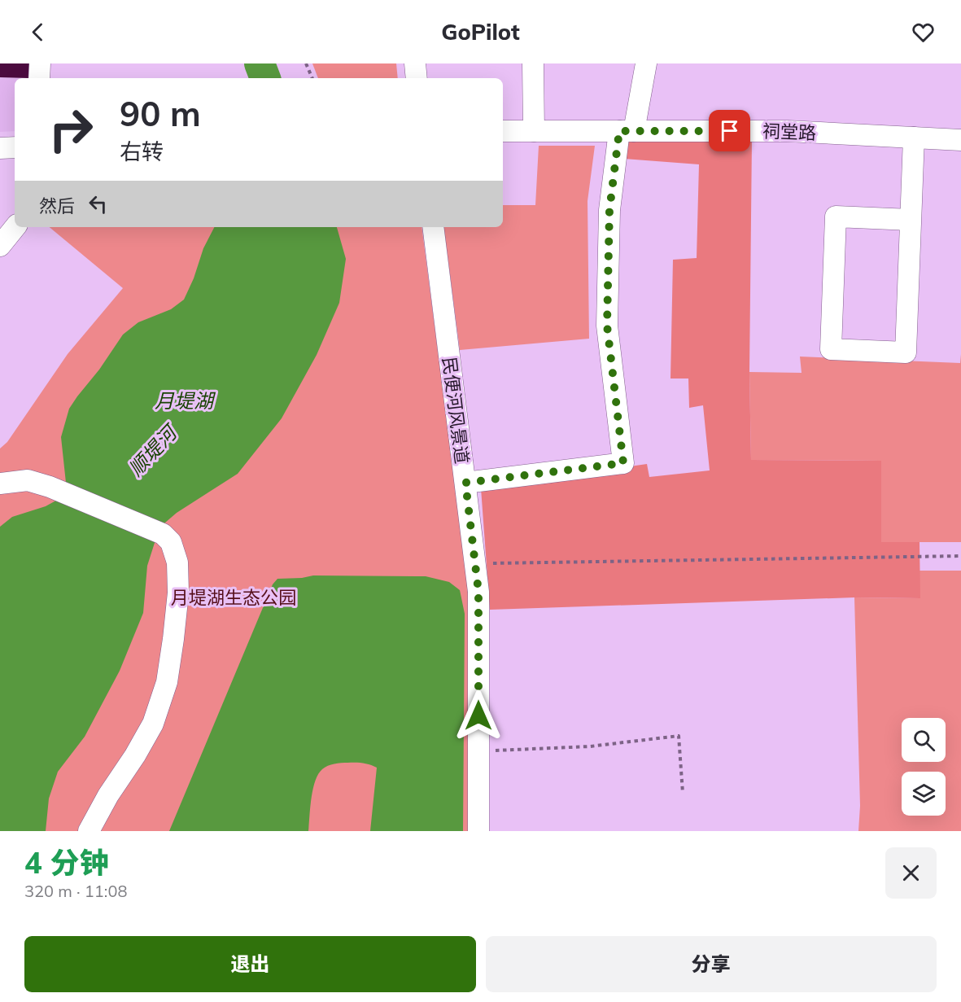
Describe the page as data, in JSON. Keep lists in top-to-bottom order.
{
  "streets": {
    "street": ["祠堂路", "民便河风景道"]
  },
  "water": ["月堤湖", "顺堤河"],
  "parks": ["月堤湖生态公园"],
  "page": {
    "header": "GoPilot",
    "turn": ["90 m", "右转"],
    "then": "然后",
    "heading": ["4 分钟", "320 m · 11:08"],
    "buttons": ["退出", "分享"]
  }
}
